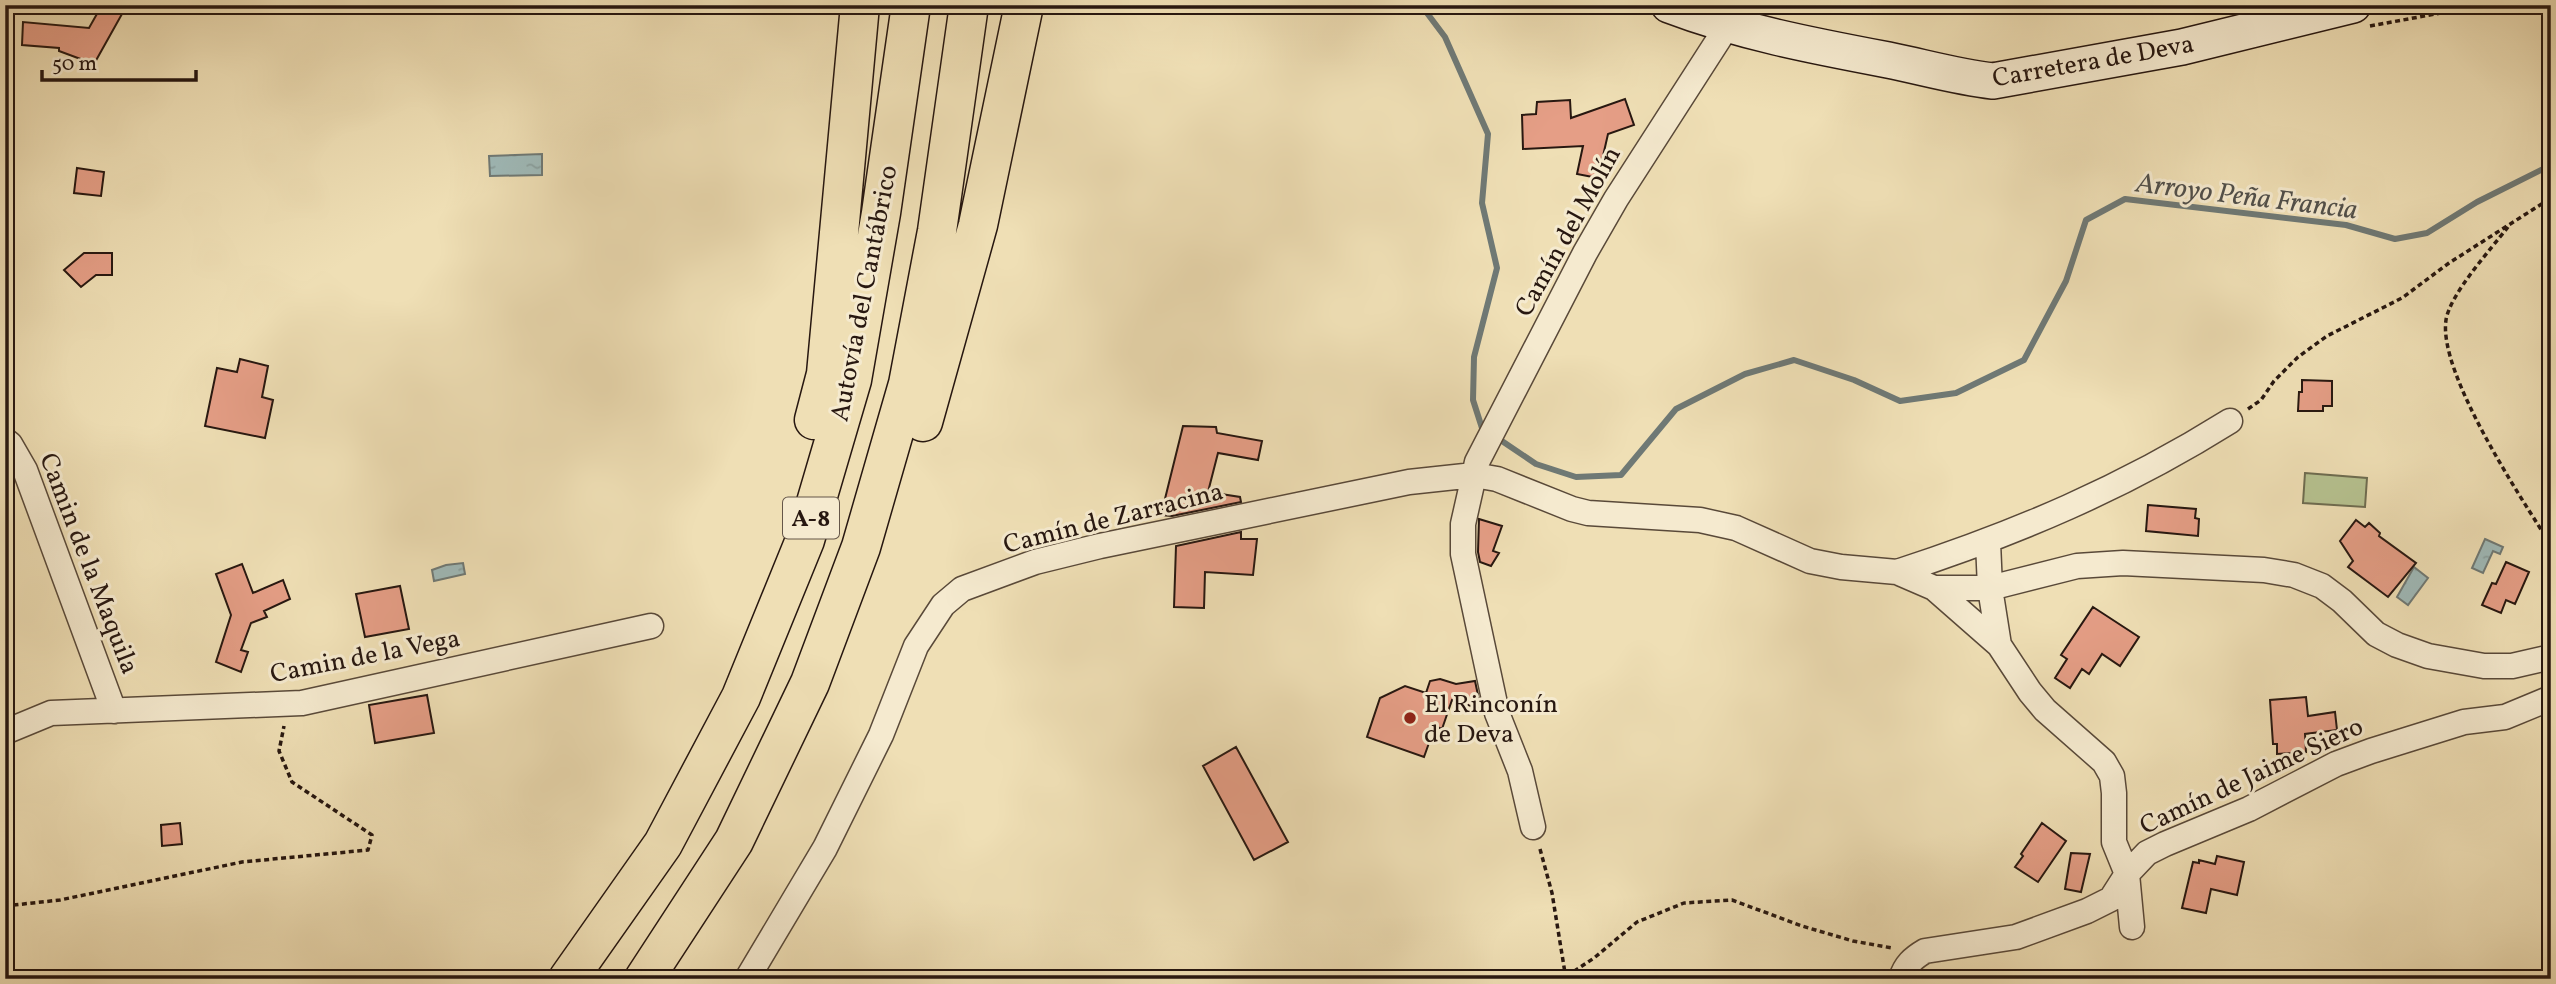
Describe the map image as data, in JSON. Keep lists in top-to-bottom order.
{
  "streets": {
    "highway": ["Autovía del Cantábrico", "A-8"],
    "street": [
      "Carretera de Deva",
      "Camín del Molín",
      "Camín de Zarracina",
      "Camin de la Maquila",
      "Camin de la Vega",
      "Camín de Jaime Siero"
    ]
  },
  "crossings": [
    ["Carretera de Deva", "Camín del Molín"],
    ["Camín del Molín", "Camín de Zarracina"],
    ["Camin de la Maquila", "Camin de la Vega"]
  ],
  "water": ["Arroyo Peña Francia"],
  "places": ["El Rinconín de Deva"],
  "scale_bar": "50 m"
}
